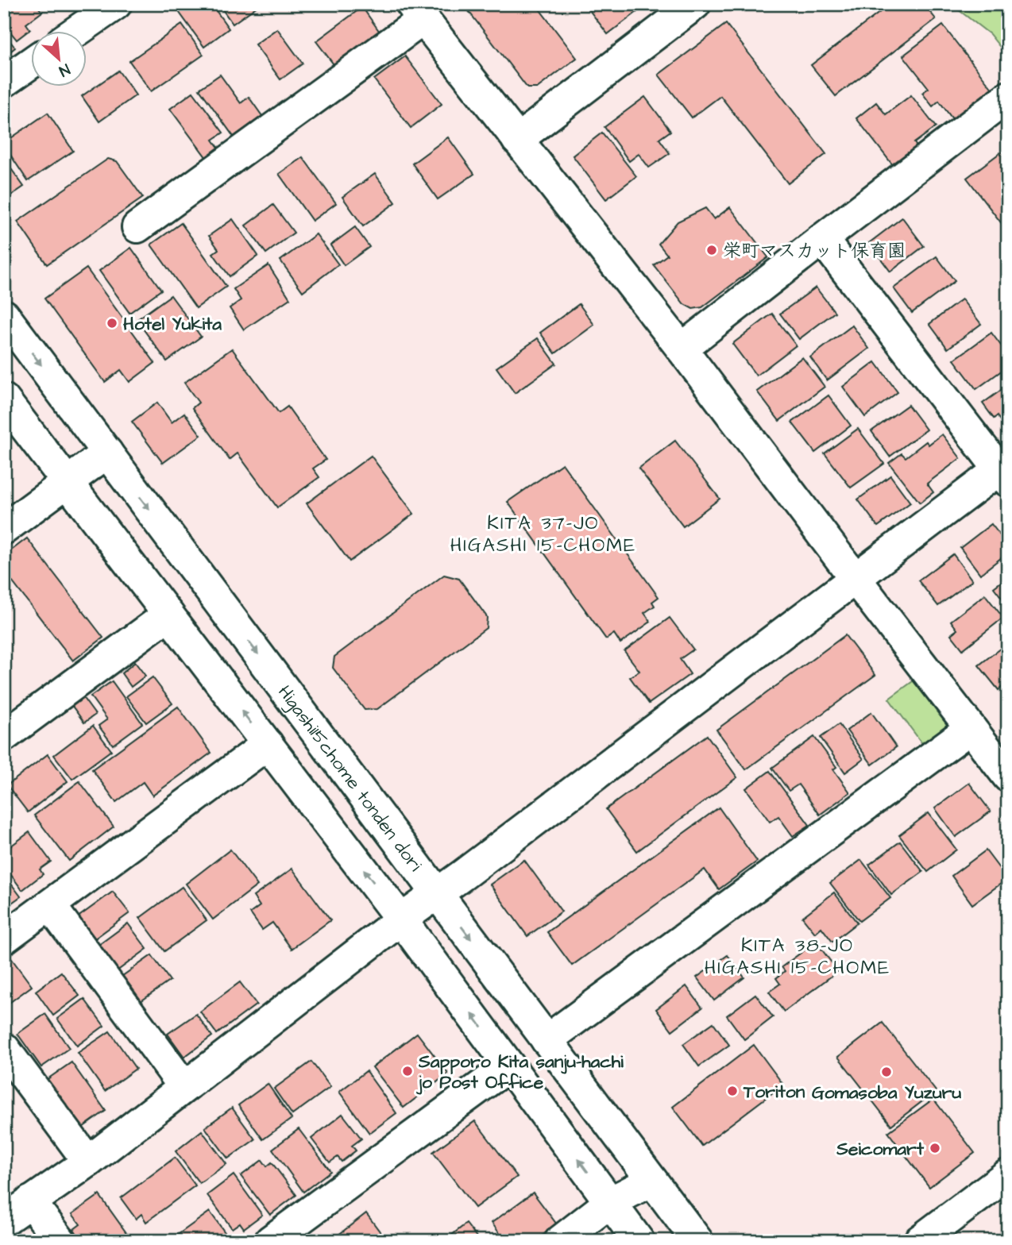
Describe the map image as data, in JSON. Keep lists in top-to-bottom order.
{
  "streets": {
    "street": ["Higashi15chome tonden dori"]
  },
  "districts": ["KITA 37-JO HIGASHI 15-CHOME", "KITA 38-JO HIGASHI 15-CHOME"],
  "places": [
    "栄町マスカット保育園",
    "Hotel Yukita",
    "Sapporo Kita sanju-hachi jo Post Office",
    "Gomasoba Yuzuru",
    "Toriton",
    "Seicomart"
  ],
  "north": "bottom right"
}
